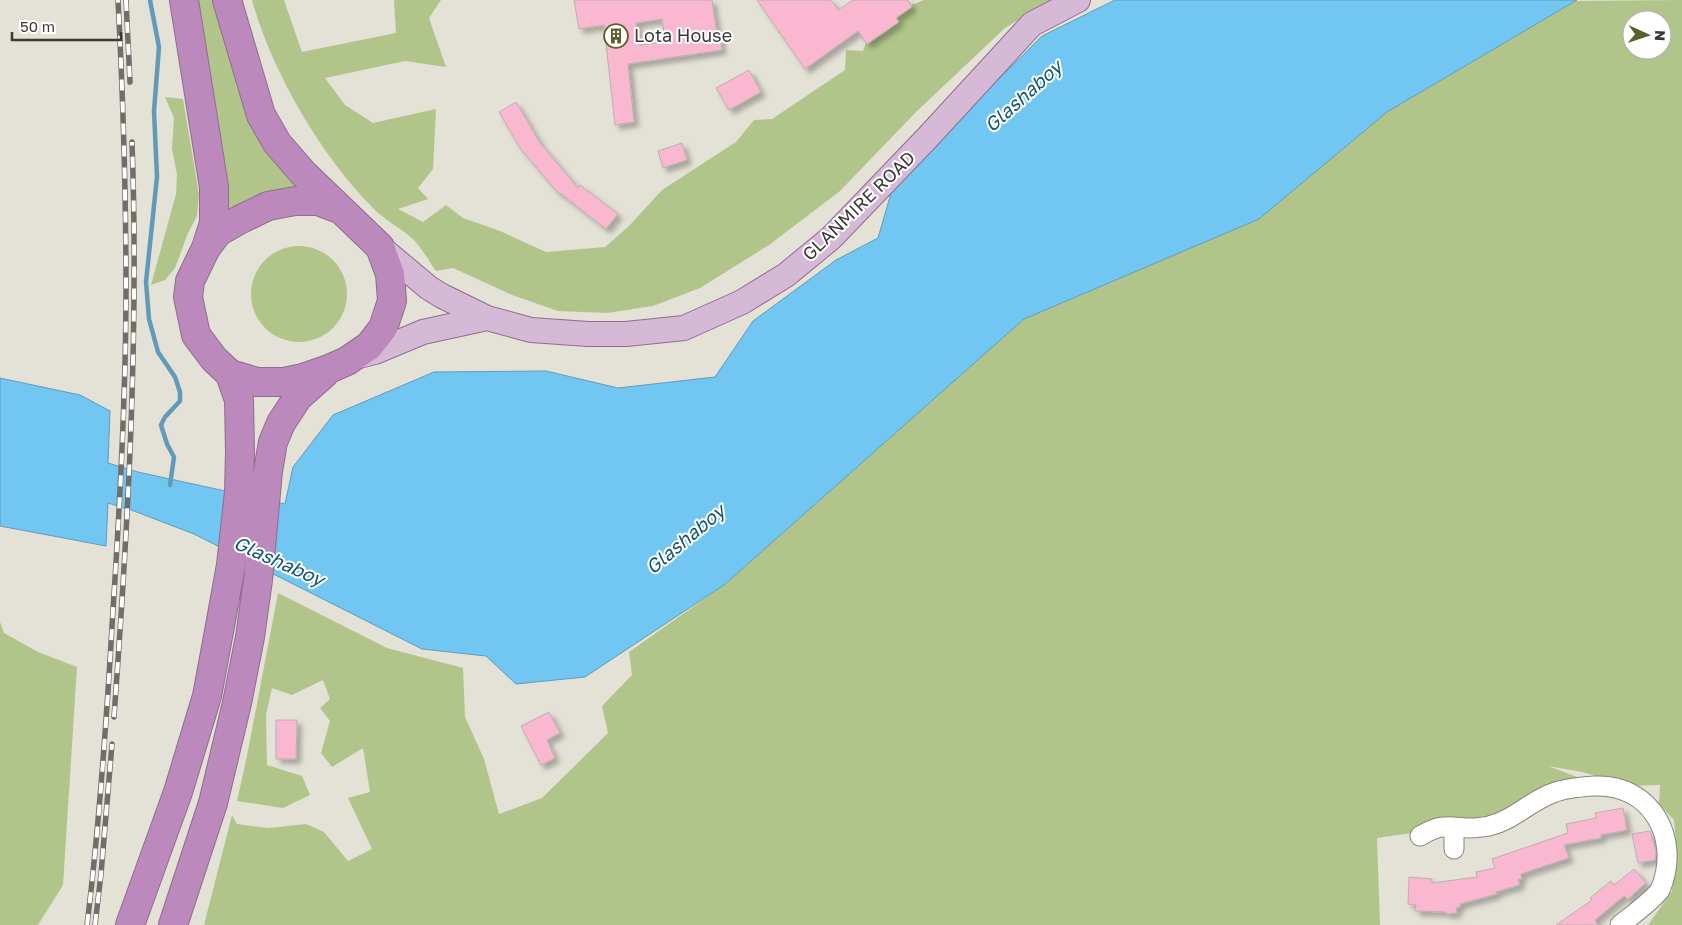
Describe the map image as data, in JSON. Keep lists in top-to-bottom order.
{
  "streets": {
    "main road": ["GLANMIRE ROAD"]
  },
  "water": ["Glashaboy"],
  "places": {
    "building": ["Lota House"]
  },
  "scale_bar": "50 m",
  "north": "right"
}
